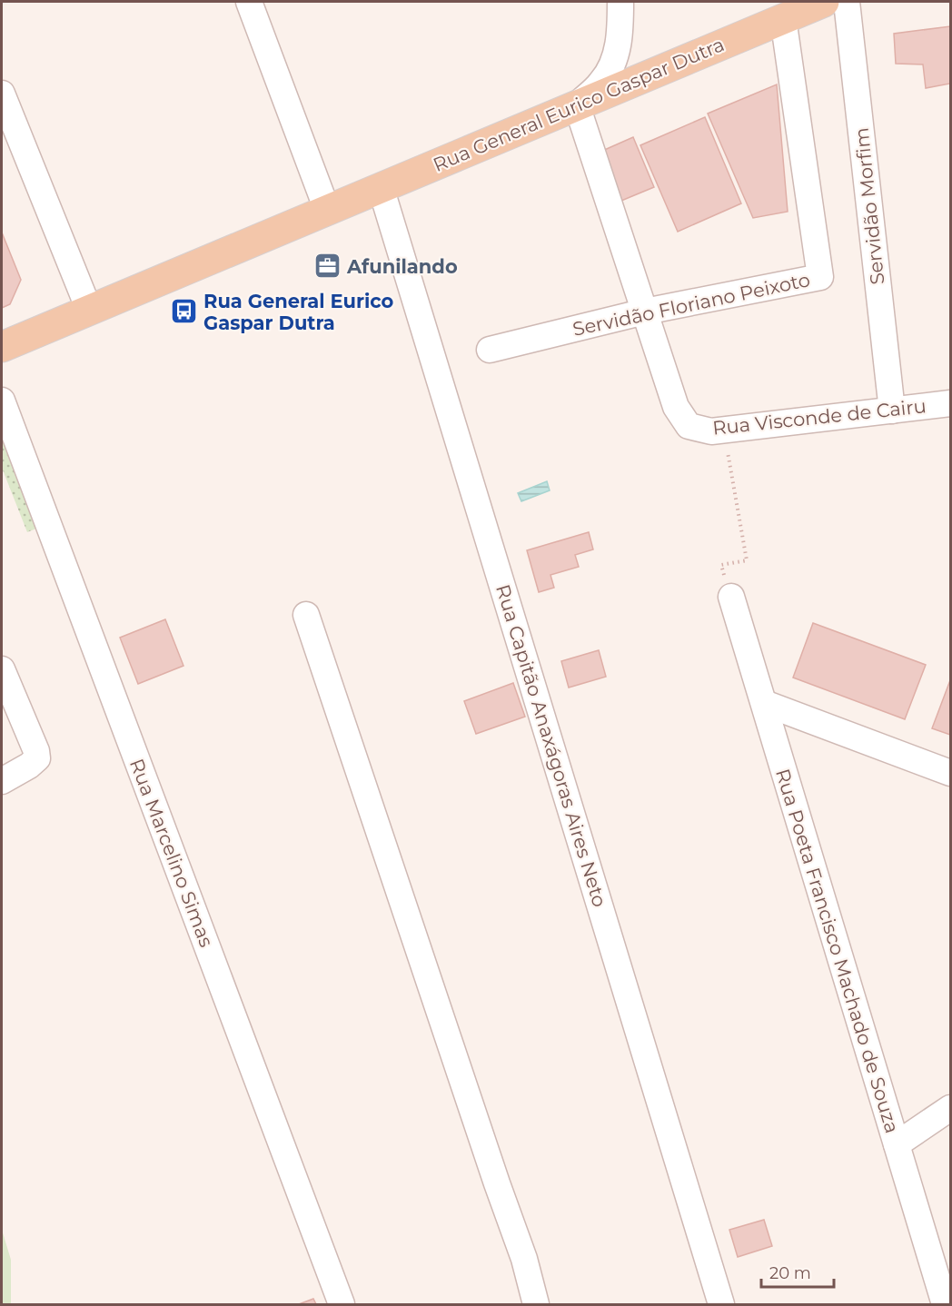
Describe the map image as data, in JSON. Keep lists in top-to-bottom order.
{
  "streets": {
    "main road": ["Rua General Eurico Gaspar Dutra"],
    "street": [
      "Servidão Morfim",
      "Servidão Floriano Peixoto",
      "Rua Visconde de Cairu",
      "Rua Capitão Anaxágoras Aires Neto",
      "Rua Marcelino Simas",
      "Rua Poeta Francisco Machado de Souza"
    ]
  },
  "crossings": [
    ["Rua General Eurico Gaspar Dutra", "Servidão Floriano Peixoto"],
    ["Rua General Eurico Gaspar Dutra", "Rua Capitão Anaxágoras Aires Neto"],
    ["Servidão Morfim", "Rua Visconde de Cairu"],
    ["Servidão Floriano Peixoto", "Rua Visconde de Cairu"]
  ],
  "places": {
    "office": ["Afunilando"],
    "bus stop": ["Rua General Eurico Gaspar Dutra"]
  },
  "scale_bar": "20 m"
}
